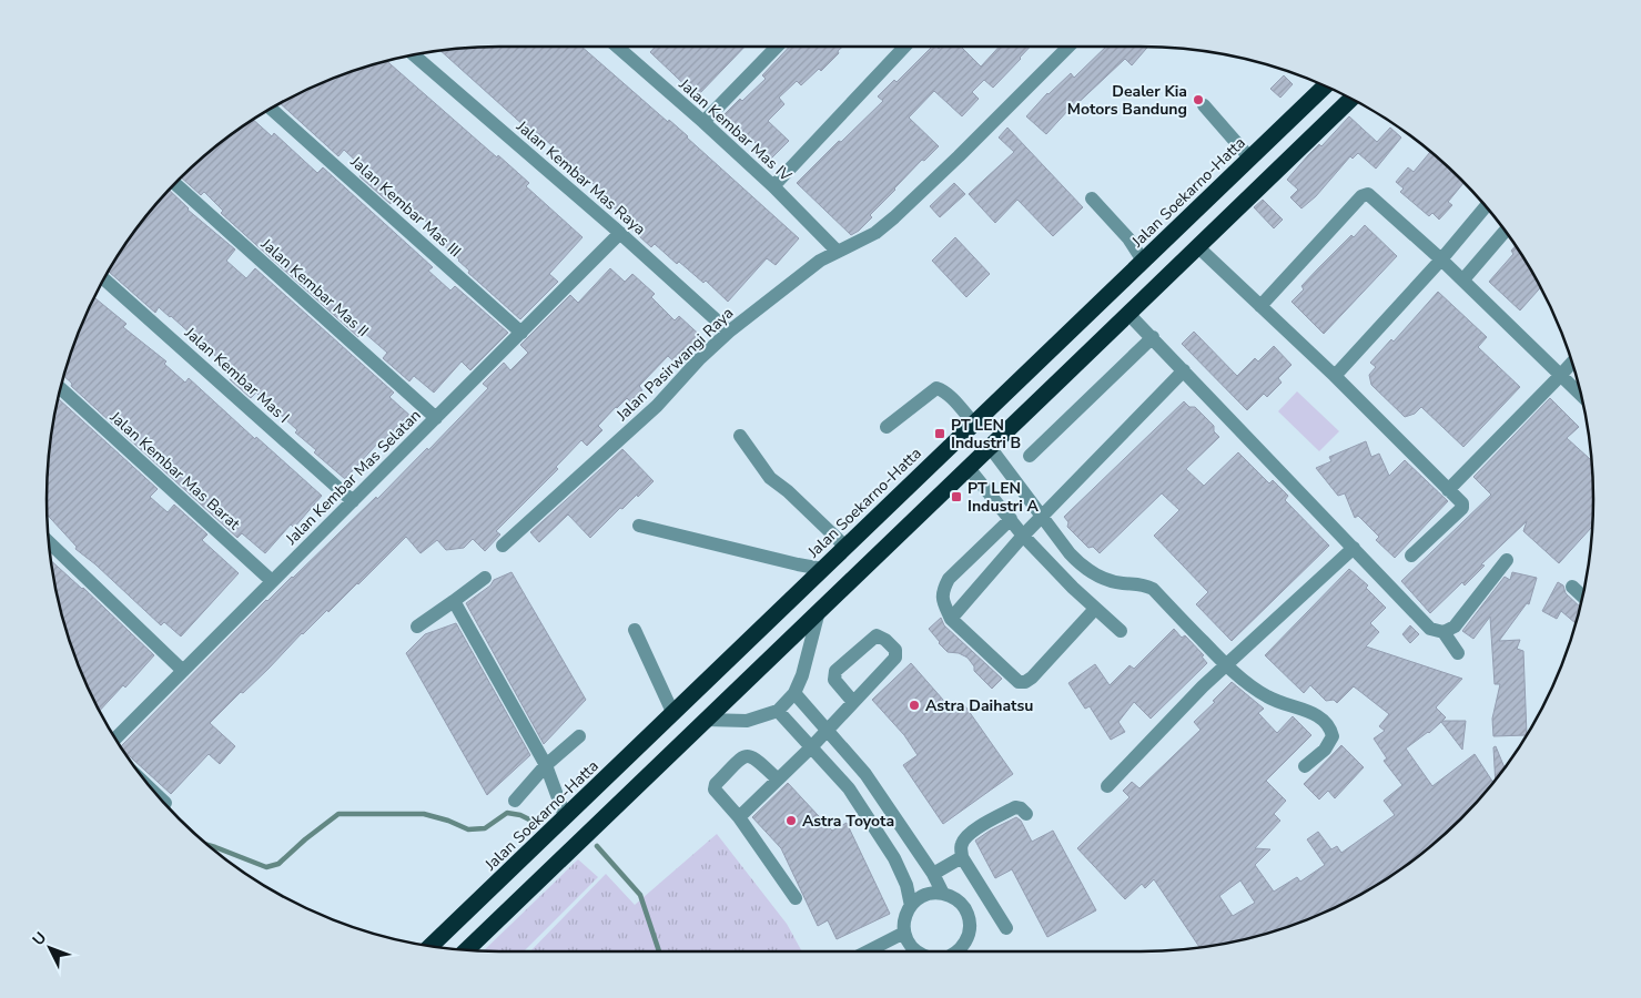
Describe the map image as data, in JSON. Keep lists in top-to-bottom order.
{
  "streets": {
    "highway": ["Jalan Soekarno-Hatta"],
    "street": [
      "Jalan Kembar Mas IV",
      "Jalan Kembar Mas Raya",
      "Jalan Kembar Mas III",
      "Jalan Kembar Mas II",
      "Jalan Pasirwangi Raya",
      "Jalan Kembar Mas I",
      "Jalan Kembar Mas Barat",
      "Jalan Kembar Mas Selatan"
    ]
  },
  "crossings": [
    ["Jalan Kembar Mas IV", "Jalan Pasirwangi Raya"],
    ["Jalan Kembar Mas Raya", "Jalan Pasirwangi Raya"],
    ["Jalan Kembar Mas Raya", "Jalan Kembar Mas Selatan"],
    ["Jalan Kembar Mas III", "Jalan Kembar Mas Selatan"],
    ["Jalan Kembar Mas II", "Jalan Kembar Mas Selatan"],
    ["Jalan Kembar Mas I", "Jalan Kembar Mas Selatan"],
    ["Jalan Kembar Mas Barat", "Jalan Kembar Mas Selatan"]
  ],
  "places": {
    "other": ["Dealer Kia Motors Bandung", "Astra Daihatsu", "Astra Toyota"],
    "transit": ["PT LEN Industri B", "PT LEN Industri A"]
  },
  "north": "top left"
}
